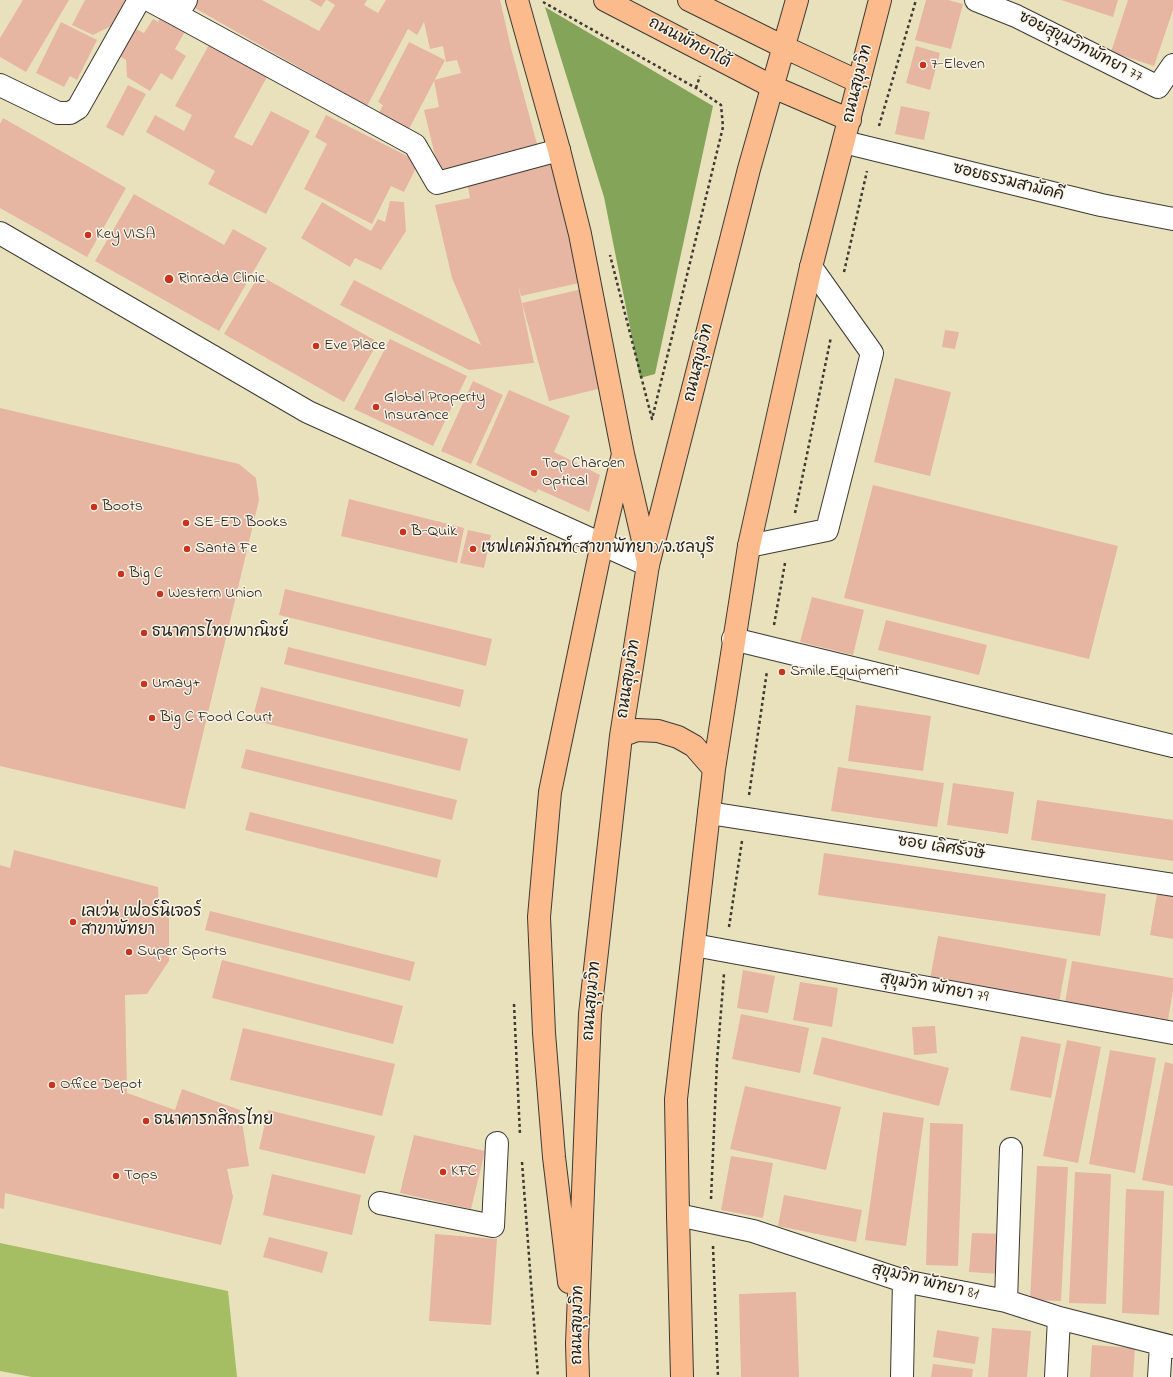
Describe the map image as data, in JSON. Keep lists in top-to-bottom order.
{
  "streets": {
    "main road": ["ถนนพัทยาใต้", "ถนนสุขุมวิท"],
    "street": [
      "ซอยสุขุมวิทพัทยา 77",
      "ซอยธรรมสามัคคี",
      "ซอย เลิศรังษี",
      "สุขุมวิท พัทยา 79",
      "สุขุมวิท พัทยา 81"
    ]
  },
  "crossings": [
    ["ถนนพัทยาใต้", "ถนนสุขุมวิท"],
    ["ถนนสุขุมวิท", "ซอยธรรมสามัคคี"],
    ["ถนนสุขุมวิท", "ซอย เลิศรังษี"],
    ["ถนนสุขุมวิท", "สุขุมวิท พัทยา 79"],
    ["ถนนสุขุมวิท", "สุขุมวิท พัทยา 81"]
  ],
  "places": [
    "7-Eleven",
    "Key VISA",
    "Rinrada Clinic",
    "Eve Place",
    "Global Property Insurance",
    "Top Charoen Optical",
    "Boots",
    "SE-ED Books",
    "B-Quik",
    "Santa Fe",
    "เซฟเคมีภัณฑ์(สาขาพัทยา)/จ.ชลบุรี",
    "Big C",
    "Western Union",
    "ธนาคารไทยพาณิชย์",
    "Smile Equipment",
    "Umay+",
    "Big C Food Court",
    "เลเว่น เฟอร์นิเจอร์ สาขาพัทยา",
    "Super Sports",
    "Office Depot",
    "ธนาคารกสิกรไทย",
    "KFC",
    "Tops"
  ]
}
